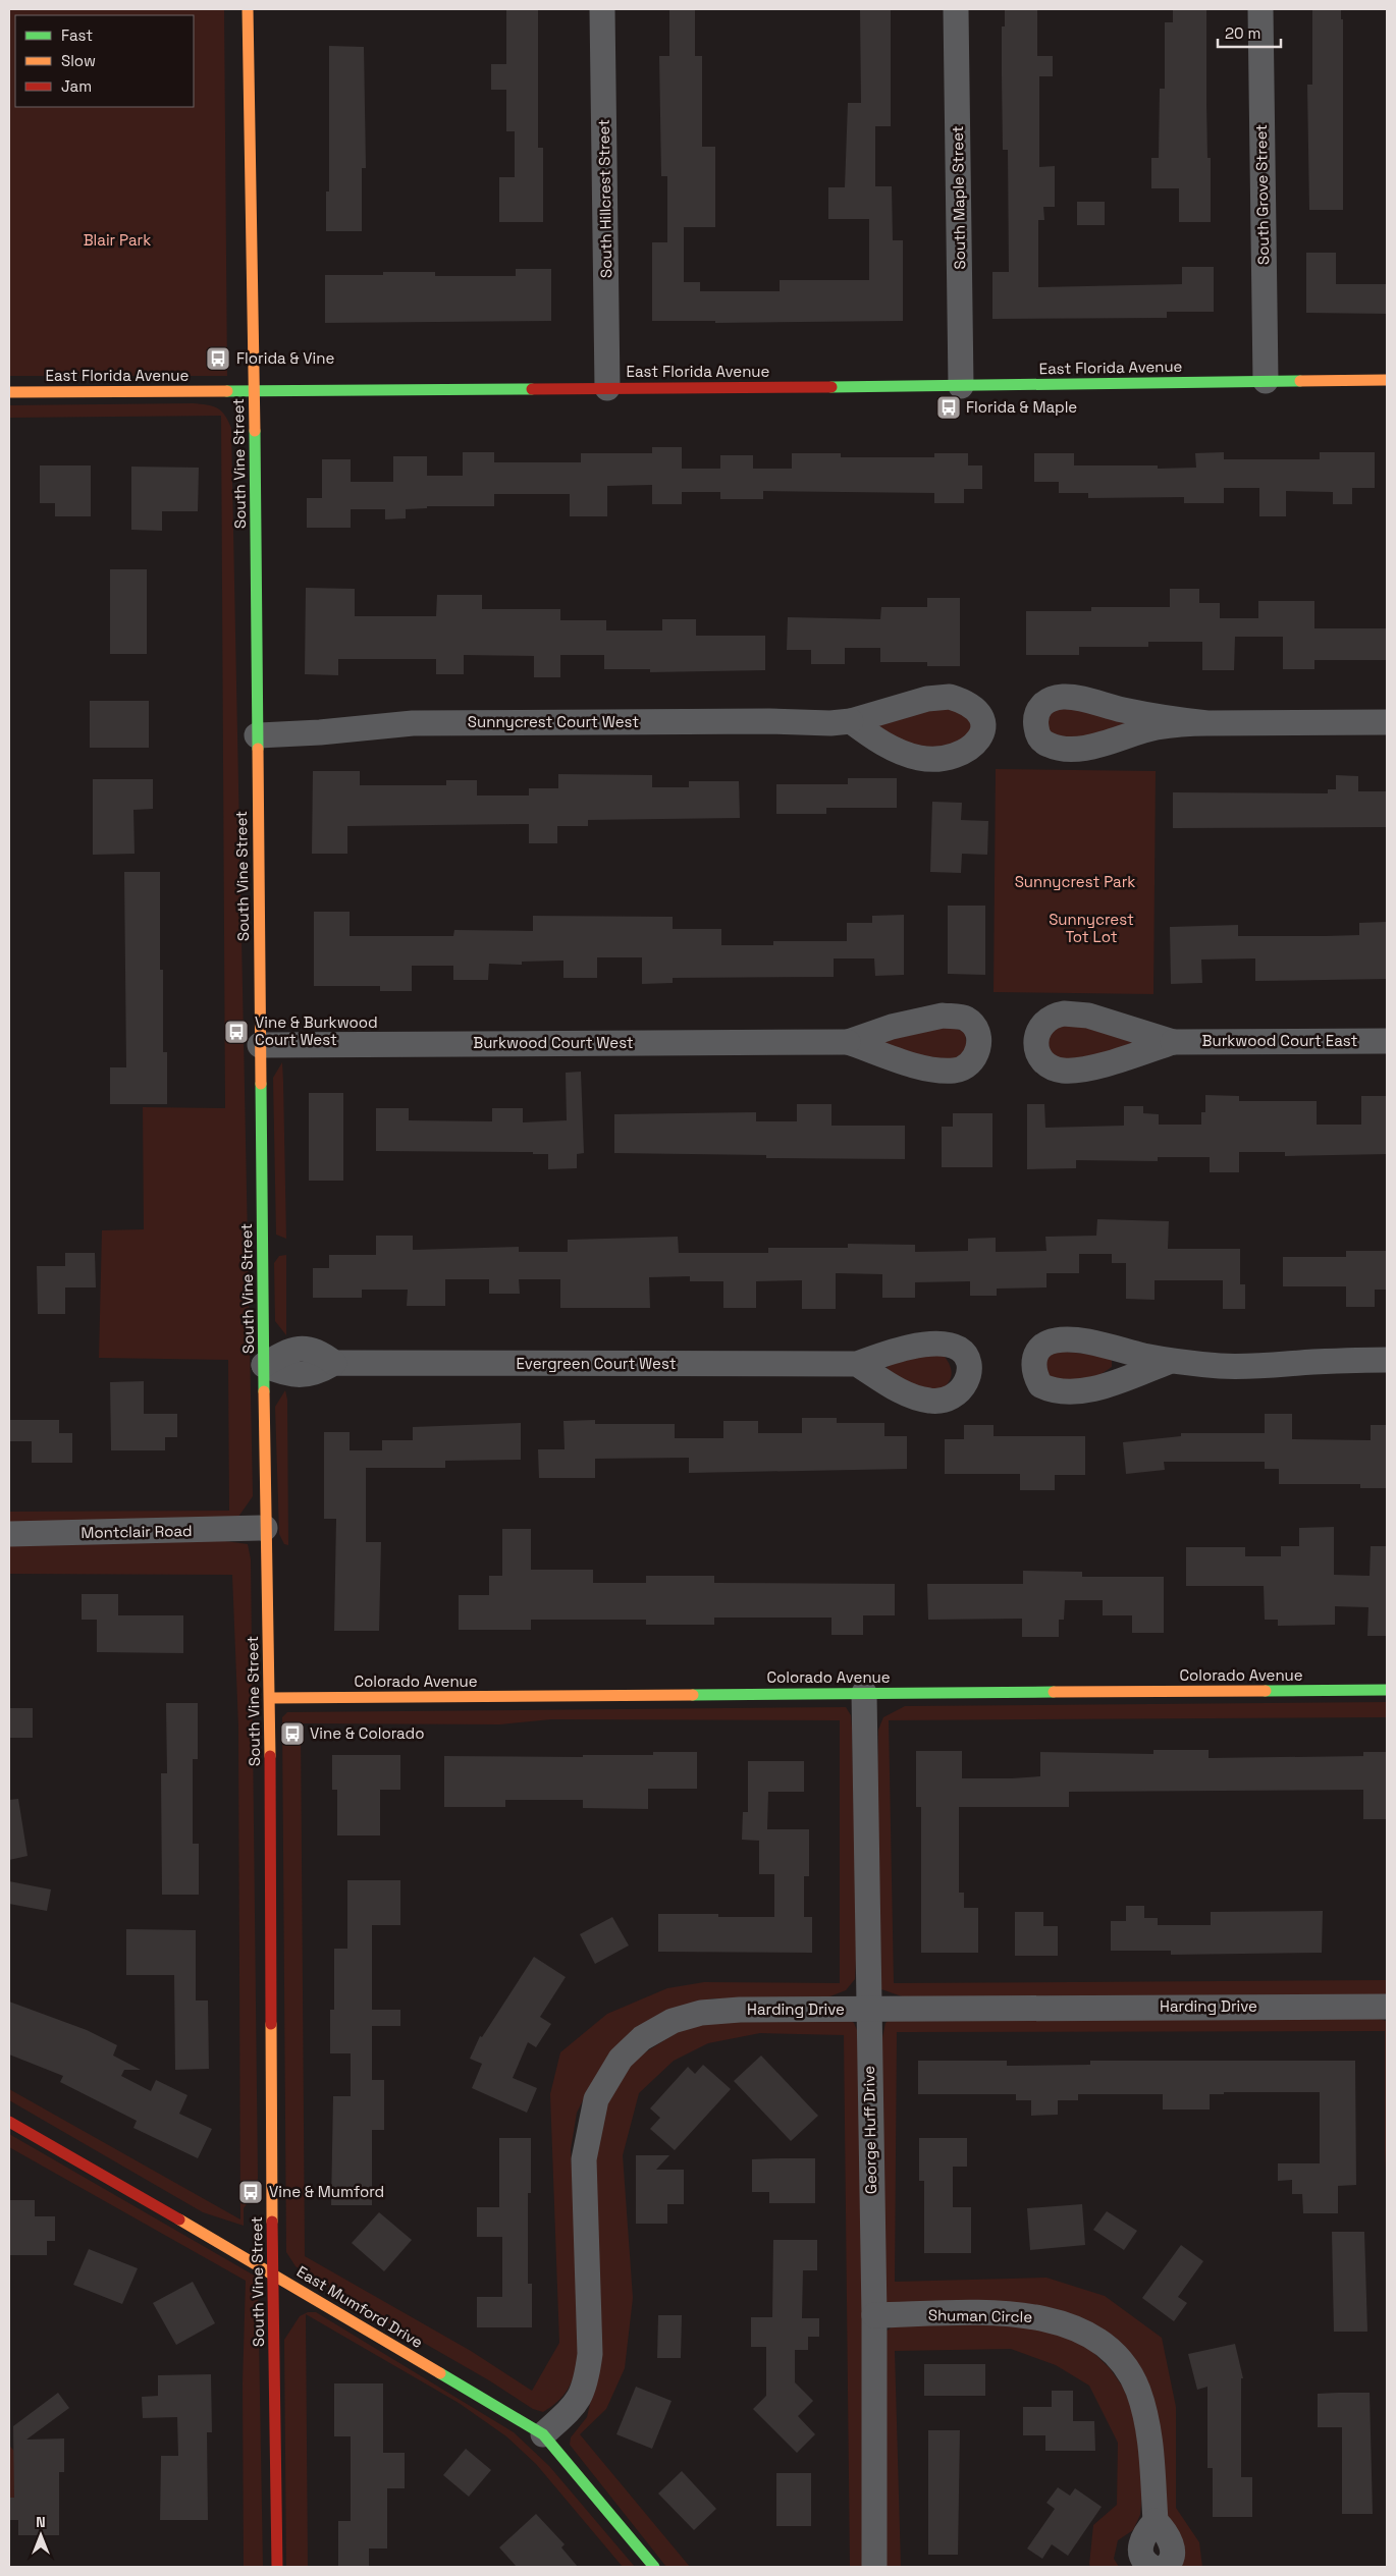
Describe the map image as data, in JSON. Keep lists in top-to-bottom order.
{
  "streets": {
    "street": [
      "South Grove Street",
      "South Maple Street",
      "South Hillcrest Street",
      "East Florida Avenue",
      "South Vine Street",
      "Sunnycrest Court West",
      "Burkwood Court East",
      "Burkwood Court West",
      "Evergreen Court West",
      "Montclair Road",
      "Colorado Avenue",
      "Harding Drive",
      "George Huff Drive",
      "East Mumford Drive",
      "Shuman Circle"
    ]
  },
  "crossings": [
    ["South Grove Street", "East Florida Avenue"],
    ["South Maple Street", "East Florida Avenue"],
    ["South Hillcrest Street", "East Florida Avenue"],
    ["East Florida Avenue", "South Vine Street"],
    ["South Vine Street", "Sunnycrest Court West"],
    ["South Vine Street", "Burkwood Court West"],
    ["South Vine Street", "Evergreen Court West"],
    ["South Vine Street", "Montclair Road"],
    ["South Vine Street", "Colorado Avenue"],
    ["South Vine Street", "East Mumford Drive"],
    ["Colorado Avenue", "George Huff Drive"],
    ["Harding Drive", "George Huff Drive"],
    ["Harding Drive", "East Mumford Drive"],
    ["George Huff Drive", "Shuman Circle"]
  ],
  "parks": ["Blair Park", "Sunnycrest Park", "Sunnycrest Tot Lot"],
  "places": {
    "bus stop": [
      "Florida & Vine",
      "Florida & Maple",
      "Vine & Burkwood Court West",
      "Vine & Colorado",
      "Vine & Mumford"
    ]
  },
  "legend": ["Fast", "Slow", "Jam"],
  "scale_bar": "20 m",
  "north": "top"
}
